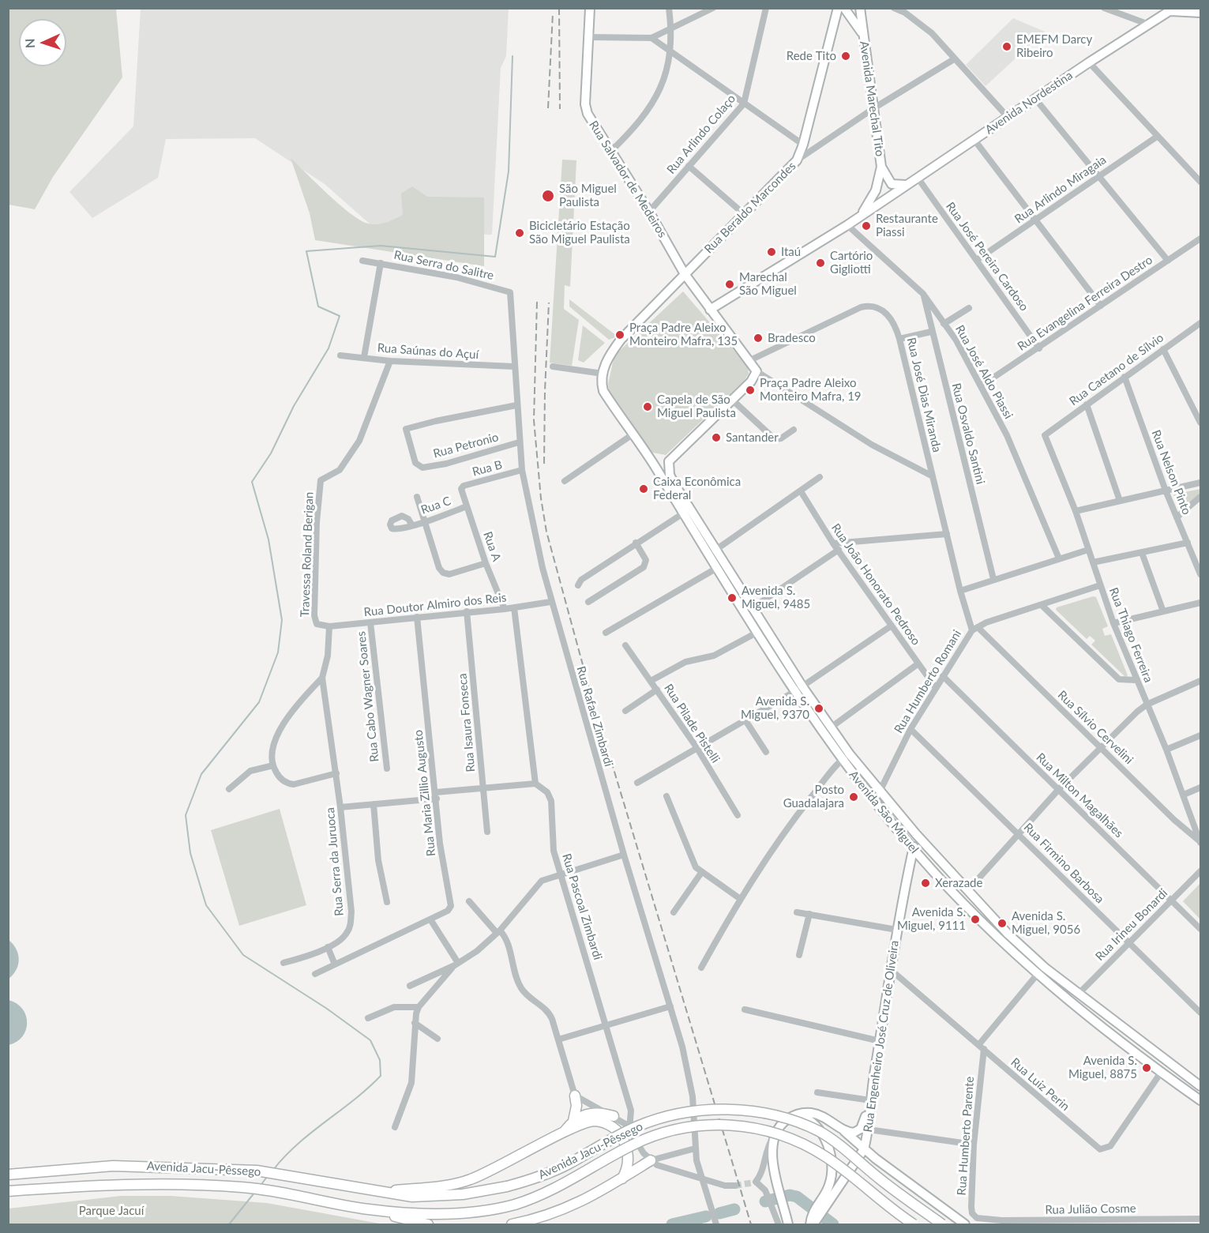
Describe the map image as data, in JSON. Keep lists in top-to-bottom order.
{
  "streets": {
    "highway": ["Avenida Jacu-Pêssego"],
    "main road": [
      "Avenida Marechal Tito",
      "Avenida Nordestina",
      "Rua Salvador de Medeiros",
      "Rua Beraldo Marcondes",
      "Avenida São Miguel",
      "Rua Engenheiro José Cruz de Oliveira"
    ],
    "street": [
      "Rua Arlindo Colaço",
      "Rua Arlindo Miragaia",
      "Rua José Pereira Cardoso",
      "Rua Serra do Salitre",
      "Rua Evangelina Ferreira Destro",
      "Rua Saúnas do Açuí",
      "Rua Caetano de Sílvio",
      "Rua José Aldo Piassi",
      "Rua José Dias Miranda",
      "Rua Osvaldo Santini",
      "Rua Petronio",
      "Rua B",
      "Rua Nelson Pinto",
      "Rua C",
      "Rua A",
      "Travessa Roland Berigan",
      "Rua João Honorato Pedroso",
      "Rua Doutor Almiro dos Reis",
      "Rua Thiago Ferreira",
      "Rua Humberto Romani",
      "Rua Cabo Wagner Soares",
      "Rua Rafael Zimbardi",
      "Rua Isaura Fonseca",
      "Rua Pilade Pistelli",
      "Rua Sílvio Cervelini",
      "Rua Maria Zillio Augusto",
      "Rua Milton Magalhães",
      "Rua Serra da Juruoca",
      "Rua Firmino Barbosa",
      "Rua Pascoal Zimbardi",
      "Rua Irineu Bonardi",
      "Rua Luiz Perin",
      "Rua Humberto Parente",
      "Rua Julião Cosme"
    ]
  },
  "crossings": [
    ["Avenida Marechal Tito", "Avenida Nordestina"],
    ["Avenida Marechal Tito", "Rua Salvador de Medeiros"],
    ["Avenida Marechal Tito", "Rua José Aldo Piassi"],
    ["Avenida Nordestina", "Rua José Pereira Cardoso"],
    ["Rua Arlindo Colaço", "Rua Salvador de Medeiros"],
    ["Rua Salvador de Medeiros", "Rua Beraldo Marcondes"],
    ["Rua Salvador de Medeiros", "Rua José Dias Miranda"],
    ["Rua Arlindo Miragaia", "Rua José Pereira Cardoso"],
    ["Rua Beraldo Marcondes", "Avenida São Miguel"],
    ["Rua José Pereira Cardoso", "Rua Evangelina Ferreira Destro"],
    ["Rua Serra do Salitre", "Rua Saúnas do Açuí"],
    ["Rua Serra do Salitre", "Rua Rafael Zimbardi"],
    ["Rua Evangelina Ferreira Destro", "Rua José Aldo Piassi"],
    ["Rua Saúnas do Açuí", "Travessa Roland Berigan"],
    ["Rua Saúnas do Açuí", "Rua Rafael Zimbardi"],
    ["Rua Caetano de Sílvio", "Rua Nelson Pinto"],
    ["Rua Caetano de Sílvio", "Rua Thiago Ferreira"],
    ["Rua José Aldo Piassi", "Rua Osvaldo Santini"],
    ["Rua José Dias Miranda", "Rua Humberto Romani"],
    ["Rua José Dias Miranda", "Rua Sílvio Cervelini"],
    ["Rua Petronio", "Rua Rafael Zimbardi"],
    ["Rua B", "Rua A"],
    ["Rua B", "Rua Rafael Zimbardi"],
    ["Rua C", "Rua A"],
    ["Rua A", "Rua Doutor Almiro dos Reis"],
    ["Travessa Roland Berigan", "Rua Doutor Almiro dos Reis"],
    ["Rua João Honorato Pedroso", "Rua Humberto Romani"],
    ["Rua Doutor Almiro dos Reis", "Rua Cabo Wagner Soares"],
    ["Rua Doutor Almiro dos Reis", "Rua Rafael Zimbardi"],
    ["Rua Doutor Almiro dos Reis", "Rua Isaura Fonseca"],
    ["Rua Doutor Almiro dos Reis", "Rua Maria Zillio Augusto"],
    ["Rua Thiago Ferreira", "Rua Humberto Romani"],
    ["Rua Thiago Ferreira", "Rua Sílvio Cervelini"],
    ["Rua Humberto Romani", "Rua Sílvio Cervelini"],
    ["Rua Humberto Romani", "Rua Milton Magalhães"],
    ["Rua Humberto Romani", "Avenida São Miguel"],
    ["Rua Humberto Romani", "Rua Firmino Barbosa"],
    ["Rua Milton Magalhães", "Rua Irineu Bonardi"],
    ["Avenida São Miguel", "Rua Irineu Bonardi"],
    ["Avenida São Miguel", "Rua Engenheiro José Cruz de Oliveira"],
    ["Avenida São Miguel", "Rua Luiz Perin"],
    ["Rua Firmino Barbosa", "Rua Irineu Bonardi"],
    ["Rua Engenheiro José Cruz de Oliveira", "Rua Luiz Perin"],
    ["Rua Luiz Perin", "Rua Humberto Parente"],
    ["Rua Humberto Parente", "Rua Julião Cosme"]
  ],
  "parks": ["Parque Jacuí"],
  "places": [
    "EMEFM Darcy Ribeiro",
    "Rede Tito",
    "São Miguel Paulista",
    "Restaurante Piassi",
    "Bicicletário Estação São Miguel Paulista",
    "Itaú",
    "Cartório Gigliotti",
    "Marechal São Miguel",
    "Praça Padre Aleixo Monteiro Mafra, 135",
    "Bradesco",
    "Praça Padre Aleixo Monteiro Mafra, 19",
    "Capela de São Miguel Paulista",
    "Santander",
    "Caixa Econômica Federal",
    "Avenida S. Miguel, 9485",
    "Avenida S. Miguel, 9370",
    "Posto Guadalajara",
    "Xerazade",
    "Avenida S. Miguel, 9111",
    "Avenida S. Miguel, 9056",
    "Avenida S. Miguel, 8875"
  ],
  "north": "left"
}
